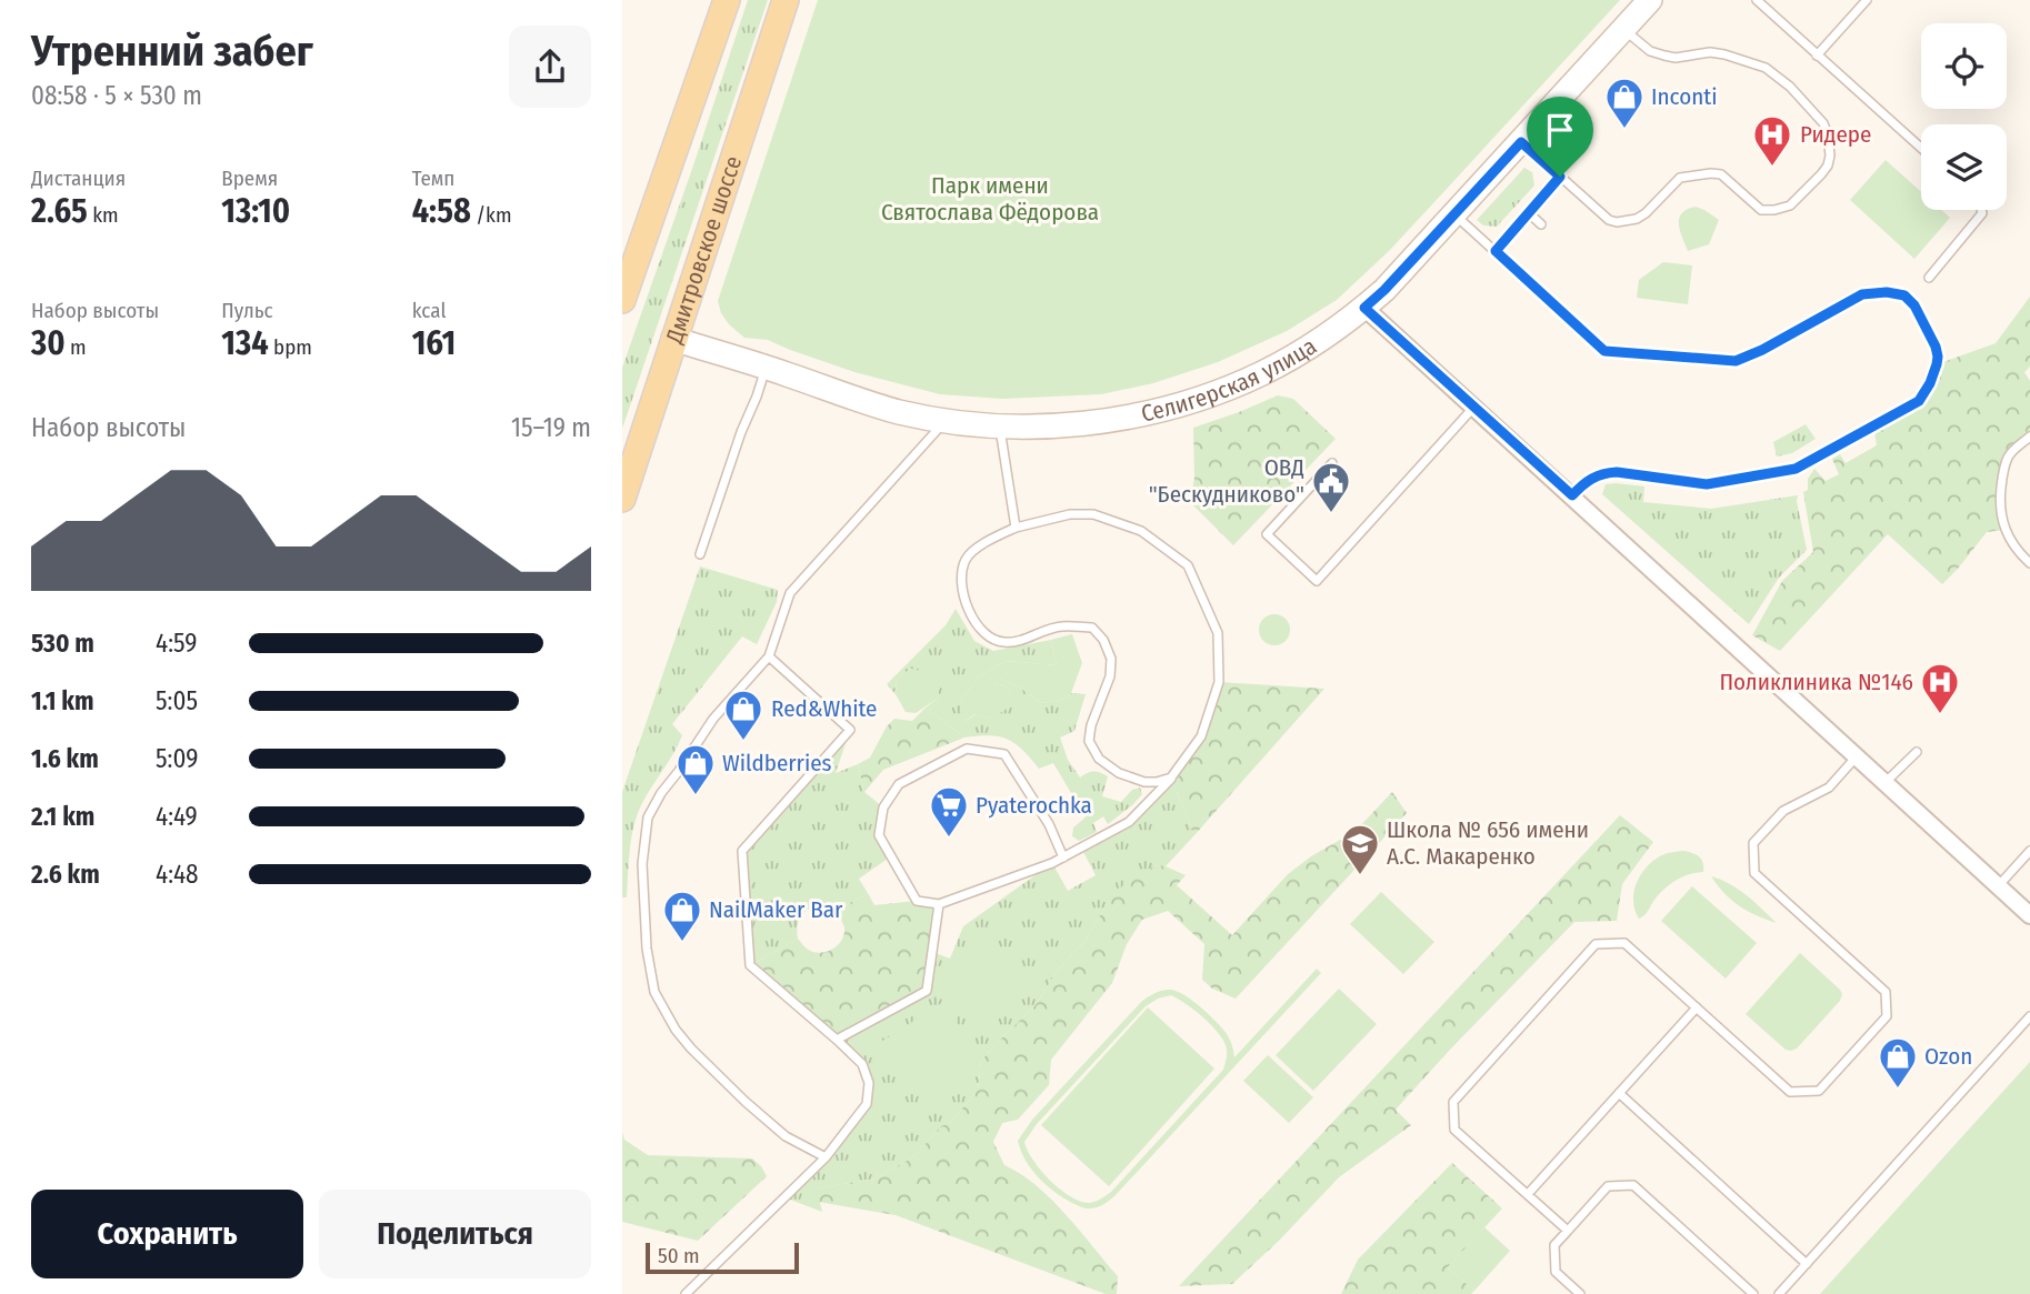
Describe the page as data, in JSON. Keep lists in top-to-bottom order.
{
  "streets": {
    "main road": ["Дмитровское шоссе"],
    "street": ["Селигерская улица"]
  },
  "crossings": [
    ["Дмитровское шоссе", "Селигерская улица"]
  ],
  "parks": ["Парк имени Святослава Фёдорова"],
  "places": {
    "shop": [
      "Inconti",
      "Red&White",
      "Wildberries",
      "NailMaker Bar",
      "Ozon"
    ],
    "hospital": ["Ридере", "Поликлиника №146"],
    "public building": ["ОВД \"Бескудниково\""],
    "supermarket": ["Pyaterochka"],
    "school or university": ["Школа № 656 имени А.С. Макаренко"]
  },
  "scale_bar": "50 m",
  "page": {
    "heading": ["Утренний забег", "08:58 · 5 × 530 m"],
    "stats": [
      ["Дистанция", "2.65 km"],
      ["Время", "13:10"],
      ["Темп", "4:58 /km"],
      ["Набор высоты", "30 m"],
      ["Пульс", "134 bpm"],
      ["kcal", "161"]
    ],
    "chart": ["Набор высоты", "15–19 m"],
    "list": [
      {
        "name": "530 m",
        "note": "4:59"
      },
      {
        "name": "1.1 km",
        "note": "5:05"
      },
      {
        "name": "1.6 km",
        "note": "5:09"
      },
      {
        "name": "2.1 km",
        "note": "4:49"
      },
      {
        "name": "2.6 km",
        "note": "4:48"
      }
    ],
    "buttons": ["Сохранить", "Поделиться"],
    "scale": "50 m"
  }
}
